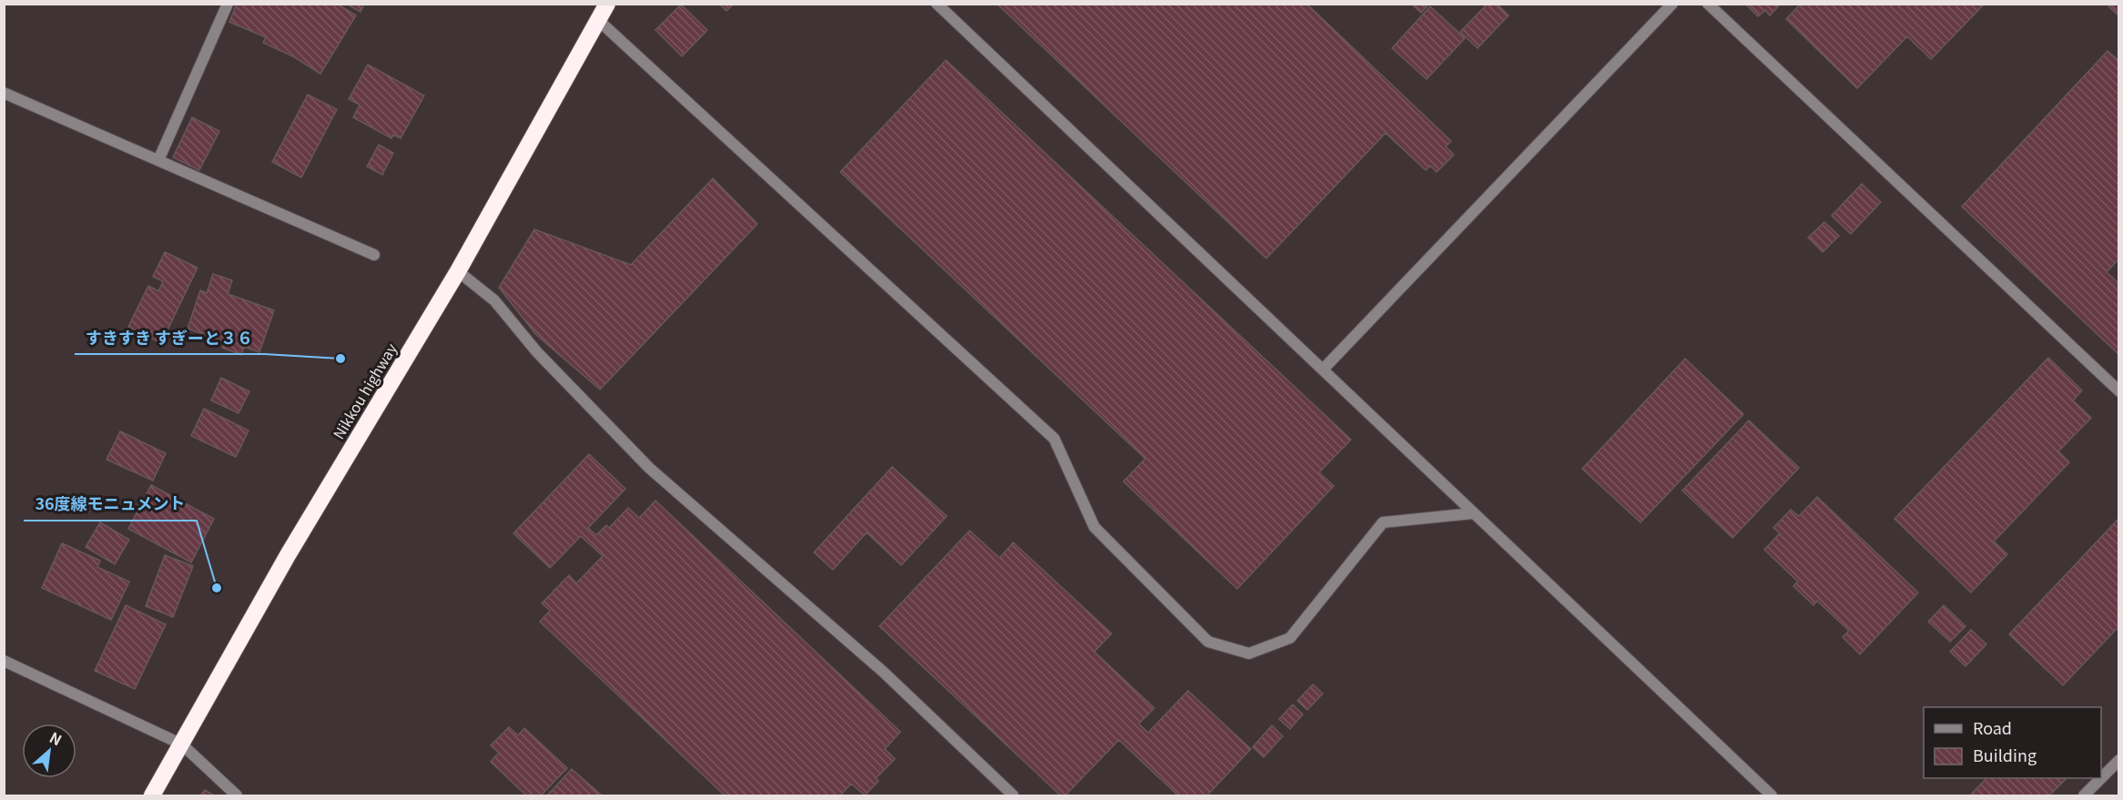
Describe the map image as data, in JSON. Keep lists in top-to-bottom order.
{
  "streets": {
    "highway": ["Nikkou highway"]
  },
  "places": ["すきすき すぎーと３６", "36度線モニュメント"],
  "legend": ["Road", "Building"],
  "north": "top right"
}
